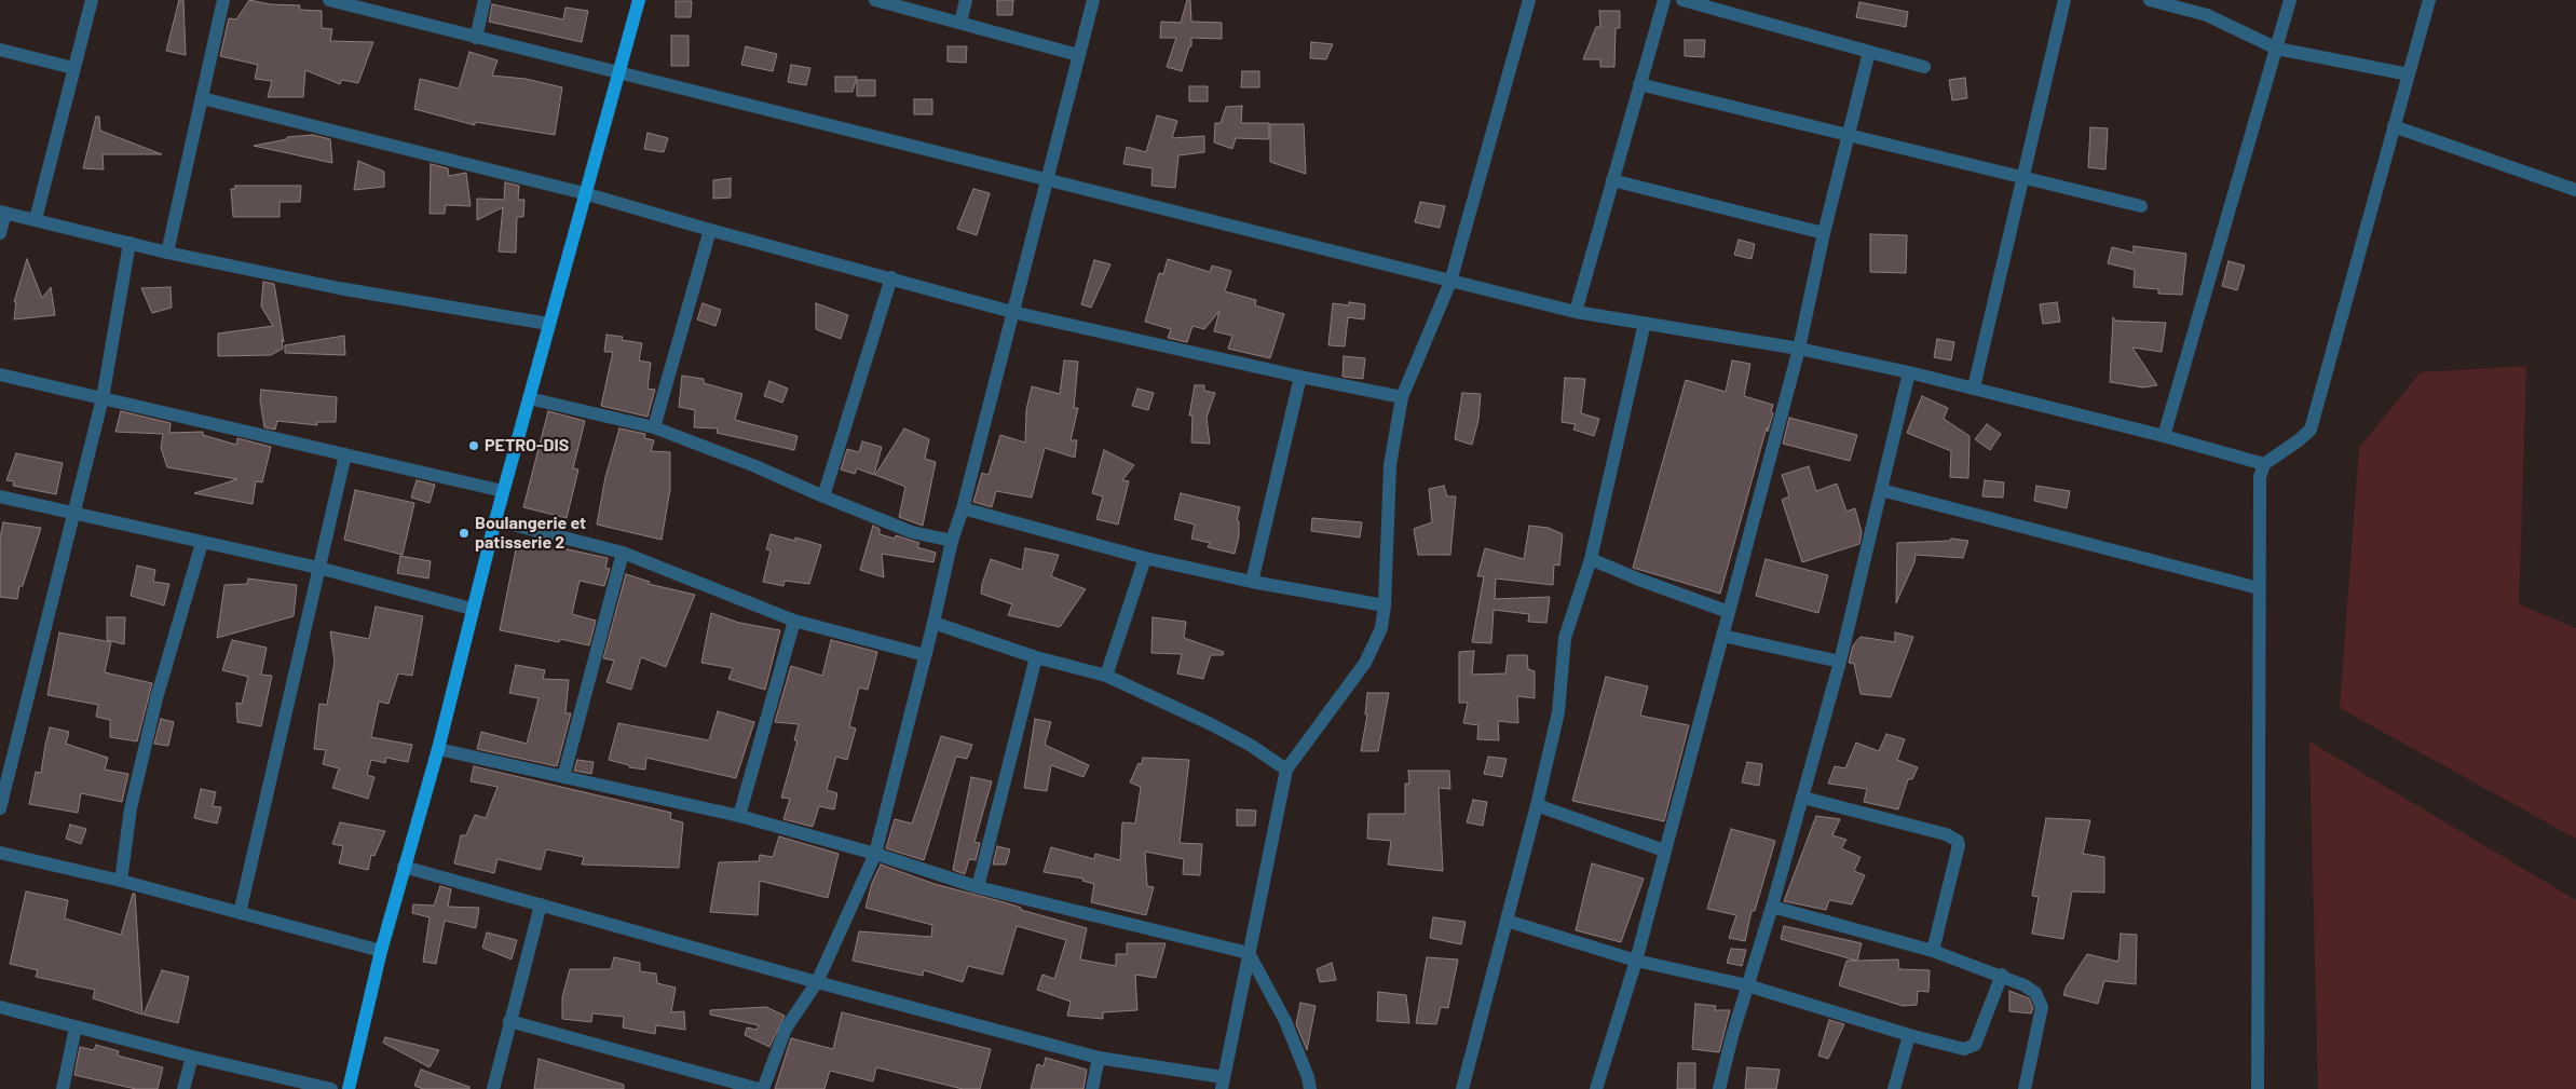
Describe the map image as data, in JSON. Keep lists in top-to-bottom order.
{
  "places": ["PETRO-DIS", "Boulangerie et patisserie 2"]
}
